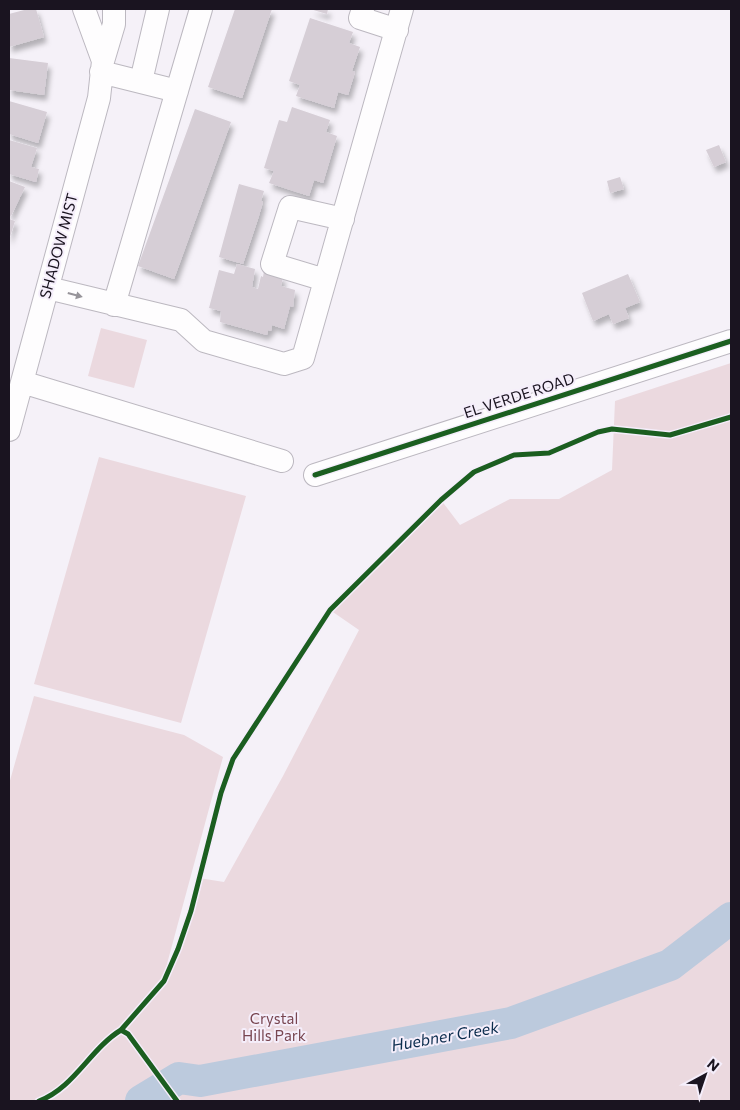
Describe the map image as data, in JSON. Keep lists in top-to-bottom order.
{
  "streets": {
    "street": ["SHADOW MIST", "EL VERDE ROAD"]
  },
  "water": ["Huebner Creek"],
  "parks": ["Crystal Hills Park"],
  "north": "top right"
}
